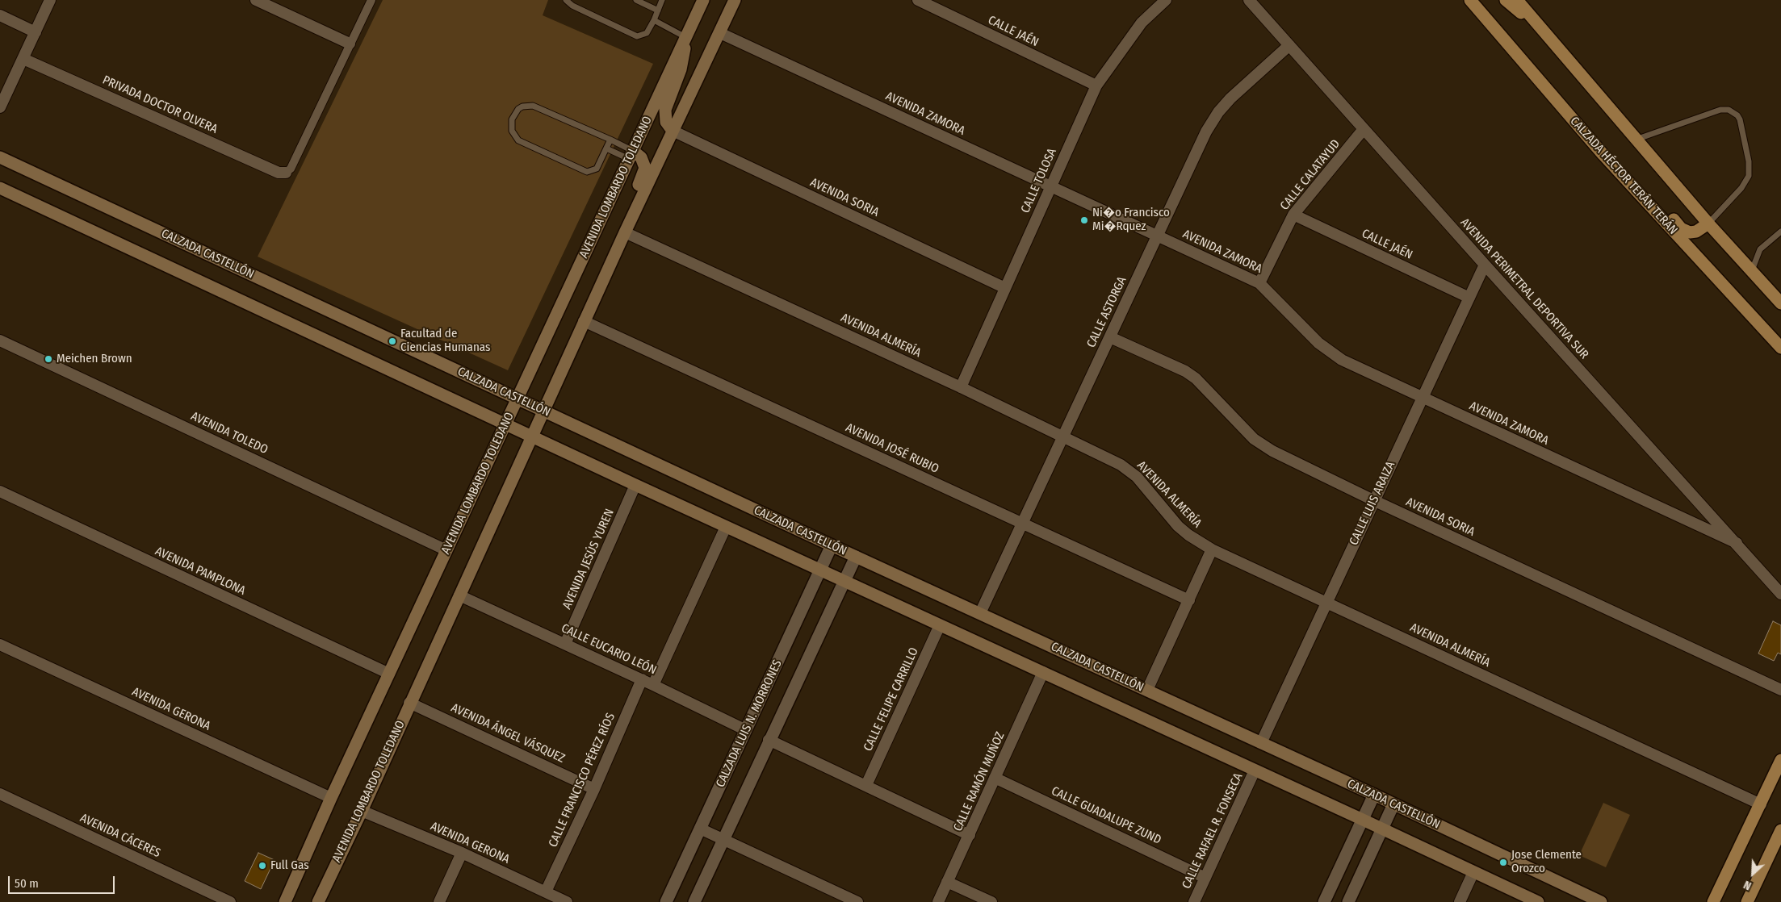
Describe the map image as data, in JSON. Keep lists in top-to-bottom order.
{
  "streets": {
    "main road": ["CALZADA HÉCTOR TERÁN TERÁN", "AVENIDA LOMBARDO TOLEDANO", "CALZADA CASTELLÓN"],
    "street": [
      "CALLE JAÉN",
      "PRIVADA DOCTOR OLVERA",
      "AVENIDA ZAMORA",
      "CALLE CALATAYUD",
      "CALLE TOLOSA",
      "AVENIDA SORIA",
      "AVENIDA PERIMETRAL DEPORTIVA SUR",
      "CALLE ASTORGA",
      "AVENIDA ALMERÍA",
      "AVENIDA TOLEDO",
      "AVENIDA JOSÉ RUBIO",
      "CALLE LUIS ARAIZA",
      "AVENIDA JESÚS YUREN",
      "AVENIDA PAMPLONA",
      "CALLE EUCARIO LEÓN",
      "CALLE FELIPE CARRILLO",
      "AVENIDA GERONA",
      "CALZADA LUIS N. MORRONES",
      "AVENIDA ÁNGEL VÁSQUEZ",
      "CALLE FRANCISCO PÉREZ RÍOS",
      "CALLE RAMÓN MUÑOZ",
      "CALLE GUADALUPE ZUND",
      "CALLE RAFAEL R. FONSECA",
      "AVENIDA CÁCERES"
    ]
  },
  "crossings": [
    ["CALLE JAÉN", "CALLE CALATAYUD"],
    ["CALLE JAÉN", "CALLE TOLOSA"],
    ["CALLE JAÉN", "CALLE LUIS ARAIZA"],
    ["AVENIDA ZAMORA", "CALLE CALATAYUD"],
    ["AVENIDA ZAMORA", "CALLE TOLOSA"],
    ["AVENIDA ZAMORA", "AVENIDA LOMBARDO TOLEDANO"],
    ["AVENIDA ZAMORA", "AVENIDA PERIMETRAL DEPORTIVA SUR"],
    ["AVENIDA ZAMORA", "CALLE ASTORGA"],
    ["AVENIDA ZAMORA", "CALLE LUIS ARAIZA"],
    ["CALLE CALATAYUD", "AVENIDA PERIMETRAL DEPORTIVA SUR"],
    ["CALLE TOLOSA", "AVENIDA SORIA"],
    ["CALLE TOLOSA", "AVENIDA ALMERÍA"],
    ["AVENIDA LOMBARDO TOLEDANO", "AVENIDA SORIA"],
    ["AVENIDA LOMBARDO TOLEDANO", "CALZADA CASTELLÓN"],
    ["AVENIDA LOMBARDO TOLEDANO", "AVENIDA ALMERÍA"],
    ["AVENIDA LOMBARDO TOLEDANO", "AVENIDA TOLEDO"],
    ["AVENIDA LOMBARDO TOLEDANO", "AVENIDA JOSÉ RUBIO"],
    ["AVENIDA LOMBARDO TOLEDANO", "AVENIDA PAMPLONA"],
    ["AVENIDA LOMBARDO TOLEDANO", "CALLE EUCARIO LEÓN"],
    ["AVENIDA LOMBARDO TOLEDANO", "AVENIDA GERONA"],
    ["AVENIDA LOMBARDO TOLEDANO", "AVENIDA ÁNGEL VÁSQUEZ"],
    ["AVENIDA SORIA", "CALLE ASTORGA"],
    ["AVENIDA SORIA", "CALLE LUIS ARAIZA"],
    ["CALZADA CASTELLÓN", "CALLE ASTORGA"],
    ["CALZADA CASTELLÓN", "CALLE LUIS ARAIZA"],
    ["CALZADA CASTELLÓN", "CALZADA LUIS N. MORRONES"],
    ["AVENIDA PERIMETRAL DEPORTIVA SUR", "CALLE ASTORGA"],
    ["AVENIDA PERIMETRAL DEPORTIVA SUR", "CALLE LUIS ARAIZA"],
    ["CALLE ASTORGA", "AVENIDA ALMERÍA"],
    ["CALLE ASTORGA", "AVENIDA JOSÉ RUBIO"],
    ["AVENIDA ALMERÍA", "CALLE LUIS ARAIZA"],
    ["AVENIDA JESÚS YUREN", "CALLE EUCARIO LEÓN"],
    ["CALLE EUCARIO LEÓN", "CALZADA LUIS N. MORRONES"],
    ["CALLE EUCARIO LEÓN", "CALLE FRANCISCO PÉREZ RÍOS"],
    ["AVENIDA GERONA", "CALLE FRANCISCO PÉREZ RÍOS"],
    ["AVENIDA ÁNGEL VÁSQUEZ", "CALLE FRANCISCO PÉREZ RÍOS"],
    ["CALLE RAMÓN MUÑOZ", "CALLE GUADALUPE ZUND"],
    ["CALLE GUADALUPE ZUND", "CALLE RAFAEL R. FONSECA"]
  ],
  "places": [
    "Ni�o Francisco Mi�Rquez",
    "Facultad de Ciencias Humanas",
    "Meichen Brown",
    "Jose Clemente Orozco",
    "Full Gas"
  ],
  "scale_bar": "50 m",
  "north": "bottom left"
}
